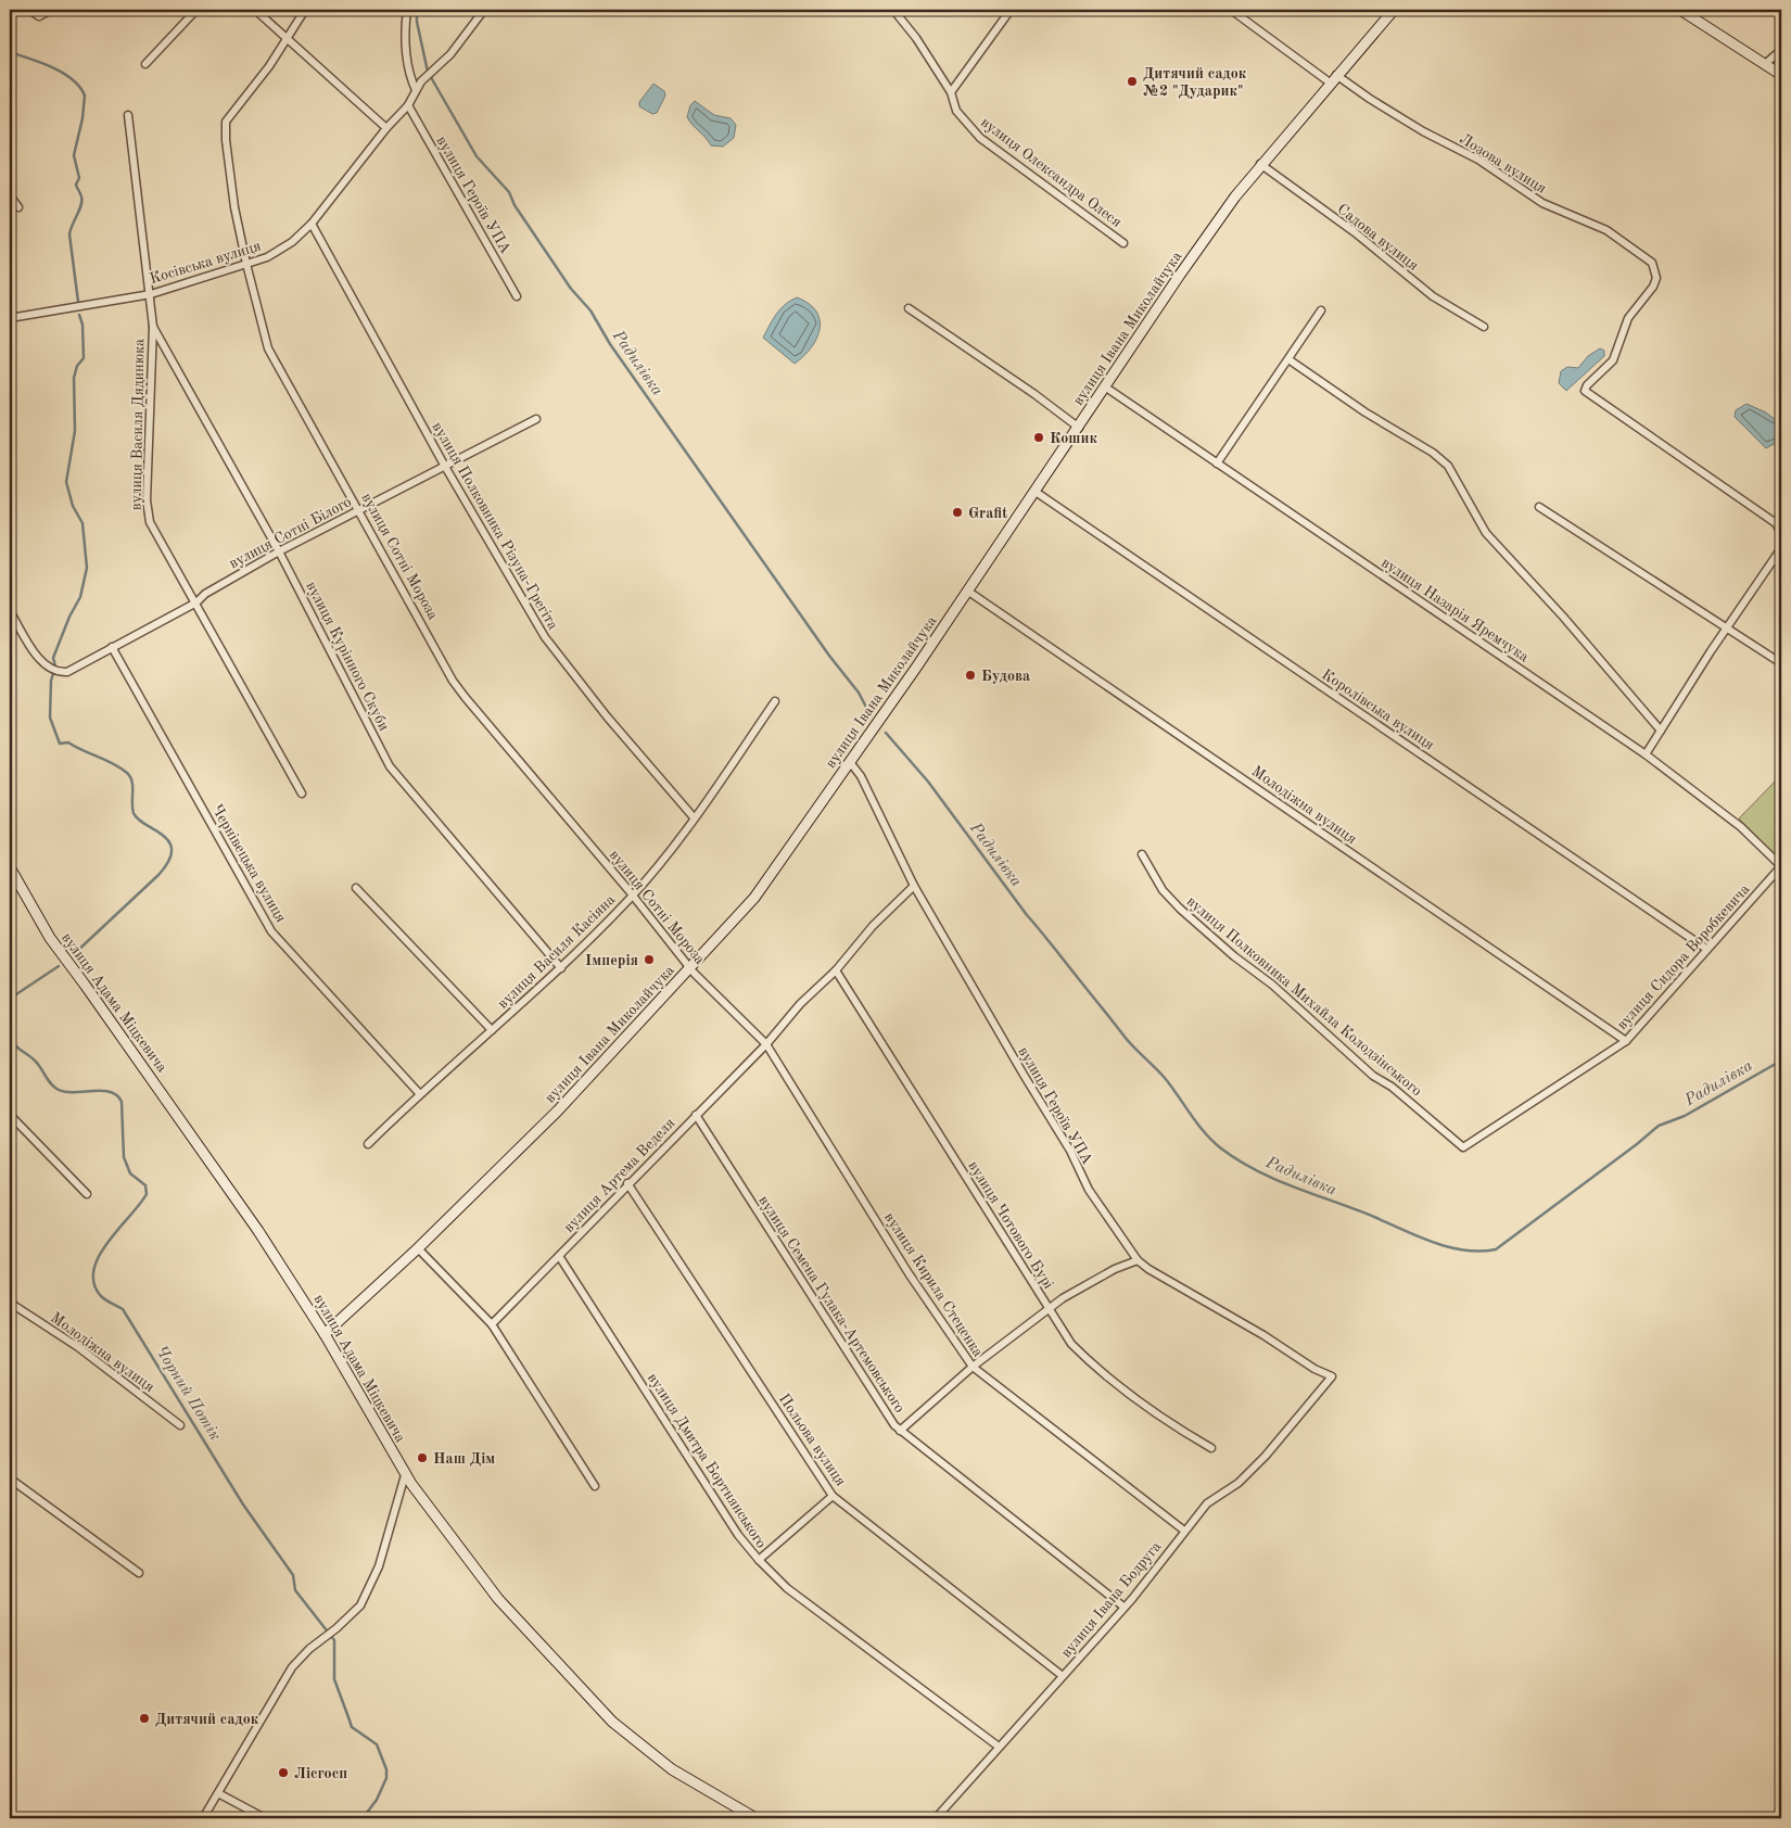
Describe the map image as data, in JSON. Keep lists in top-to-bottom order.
{
  "streets": {
    "street": [
      "Лозова вулиця",
      "вулиця Олександра Олеся",
      "вулиця Героїв УПА",
      "Садова вулиця",
      "Косівська вулиця",
      "вулиця Івана Миколайчука",
      "вулиця Василя Дядинюка",
      "вулиця Полковника Різуна-Грегіта",
      "вулиця Сотні Білого",
      "вулиця Сотні Мороза",
      "вулиця Назарія Яремчука",
      "вулиця Курінного Скуби",
      "Королівська вулиця",
      "Молодіжна вулиця",
      "Чернівецька вулиця",
      "вулиця Василя Касіяна",
      "вулиця Сидора Воробкевича",
      "вулиця Полковника Михайла Колодзінського",
      "вулиця Адама Міцкевича",
      "вулиця Артема Веделя",
      "вулиця Чотового Бурі",
      "вулиця Кирила Стеценка",
      "вулиця Семена Гулака-Артемовського",
      "Польова вулиця",
      "вулиця Дмитра Бортнянського",
      "вулиця Івана Бодруга"
    ]
  },
  "crossings": [
    ["Лозова вулиця", "вулиця Івана Миколайчука"],
    ["вулиця Героїв УПА", "Косівська вулиця"],
    ["вулиця Героїв УПА", "вулиця Івана Миколайчука"],
    ["вулиця Героїв УПА", "вулиця Артема Веделя"],
    ["вулиця Героїв УПА", "вулиця Івана Бодруга"],
    ["Садова вулиця", "вулиця Івана Миколайчука"],
    ["Косівська вулиця", "вулиця Василя Дядинюка"],
    ["Косівська вулиця", "вулиця Полковника Різуна-Грегіта"],
    ["Косівська вулиця", "вулиця Сотні Мороза"],
    ["вулиця Івана Миколайчука", "вулиця Сотні Мороза"],
    ["вулиця Івана Миколайчука", "вулиця Назарія Яремчука"],
    ["вулиця Івана Миколайчука", "Королівська вулиця"],
    ["вулиця Івана Миколайчука", "Молодіжна вулиця"],
    ["вулиця Івана Миколайчука", "вулиця Адама Міцкевича"],
    ["вулиця Василя Дядинюка", "вулиця Сотні Білого"],
    ["вулиця Василя Дядинюка", "вулиця Курінного Скуби"],
    ["вулиця Полковника Різуна-Грегіта", "вулиця Сотні Білого"],
    ["вулиця Полковника Різуна-Грегіта", "вулиця Василя Касіяна"],
    ["вулиця Сотні Білого", "вулиця Сотні Мороза"],
    ["вулиця Сотні Білого", "вулиця Курінного Скуби"],
    ["вулиця Сотні Білого", "Чернівецька вулиця"],
    ["вулиця Сотні Мороза", "вулиця Василя Касіяна"],
    ["вулиця Сотні Мороза", "вулиця Артема Веделя"],
    ["вулиця Сотні Мороза", "вулиця Кирила Стеценка"],
    ["вулиця Назарія Яремчука", "вулиця Сидора Воробкевича"],
    ["вулиця Курінного Скуби", "вулиця Василя Касіяна"],
    ["Королівська вулиця", "вулиця Сидора Воробкевича"],
    ["Молодіжна вулиця", "вулиця Сидора Воробкевича"],
    ["Чернівецька вулиця", "вулиця Василя Касіяна"],
    ["вулиця Сидора Воробкевича", "вулиця Полковника Михайла Колодзінського"],
    ["вулиця Артема Веделя", "вулиця Чотового Бурі"],
    ["вулиця Артема Веделя", "вулиця Кирила Стеценка"],
    ["вулиця Артема Веделя", "вулиця Семена Гулака-Артемовського"],
    ["вулиця Артема Веделя", "Польова вулиця"],
    ["вулиця Артема Веделя", "вулиця Дмитра Бортнянського"],
    ["вулиця Кирила Стеценка", "вулиця Івана Бодруга"],
    ["вулиця Семена Гулака-Артемовського", "вулиця Івана Бодруга"],
    ["Польова вулиця", "вулиця Івана Бодруга"],
    ["вулиця Дмитра Бортнянського", "вулиця Івана Бодруга"]
  ],
  "water": ["Радилівка", "Чорний Потік"],
  "places": [
    "Дитячий садок №2 \"Дударик\"",
    "Кошик",
    "Grafit",
    "Будова",
    "Імперія",
    "Наш Дім",
    "Дитячий садок",
    "Лісгосп"
  ]
}
